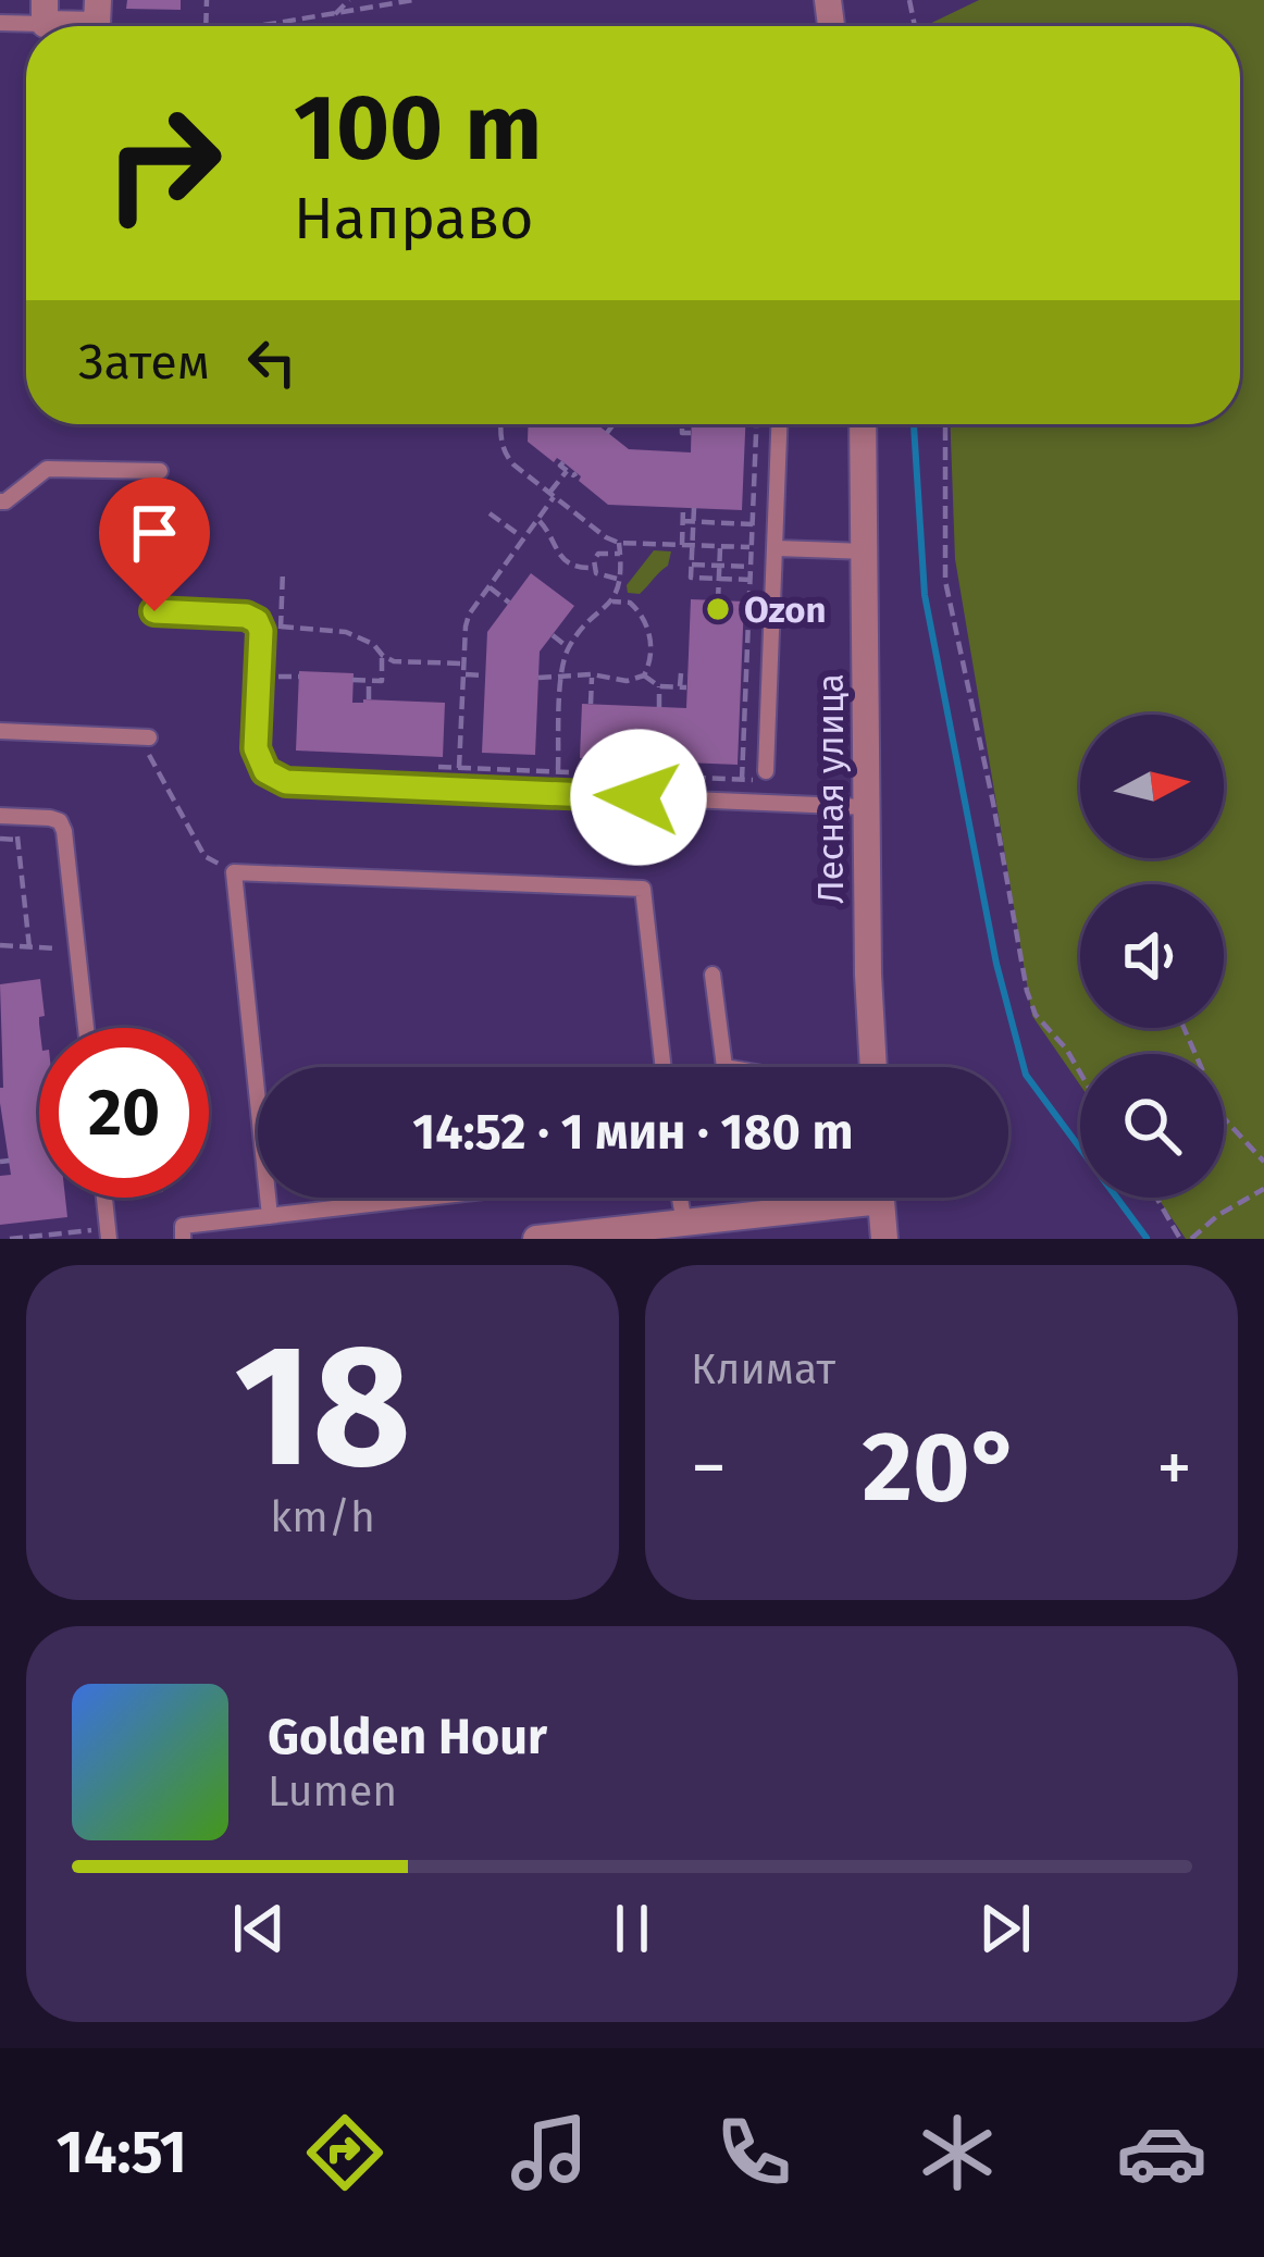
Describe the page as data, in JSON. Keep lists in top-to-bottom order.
{
  "streets": {
    "street": ["Лесная улица"]
  },
  "places": ["Ozon"],
  "north": "right",
  "page": {
    "turn": ["100 m", "Направо"],
    "then": "Затем",
    "limit": "20",
    "trip": "14:52 · 1 мин · 180 m",
    "tile": [
      ["18", "km/h"],
      "Климат"
    ],
    "heat": ["−", "20°", "+"],
    "song": ["Golden Hour", "Lumen"],
    "tabs": "14:51"
  }
}
